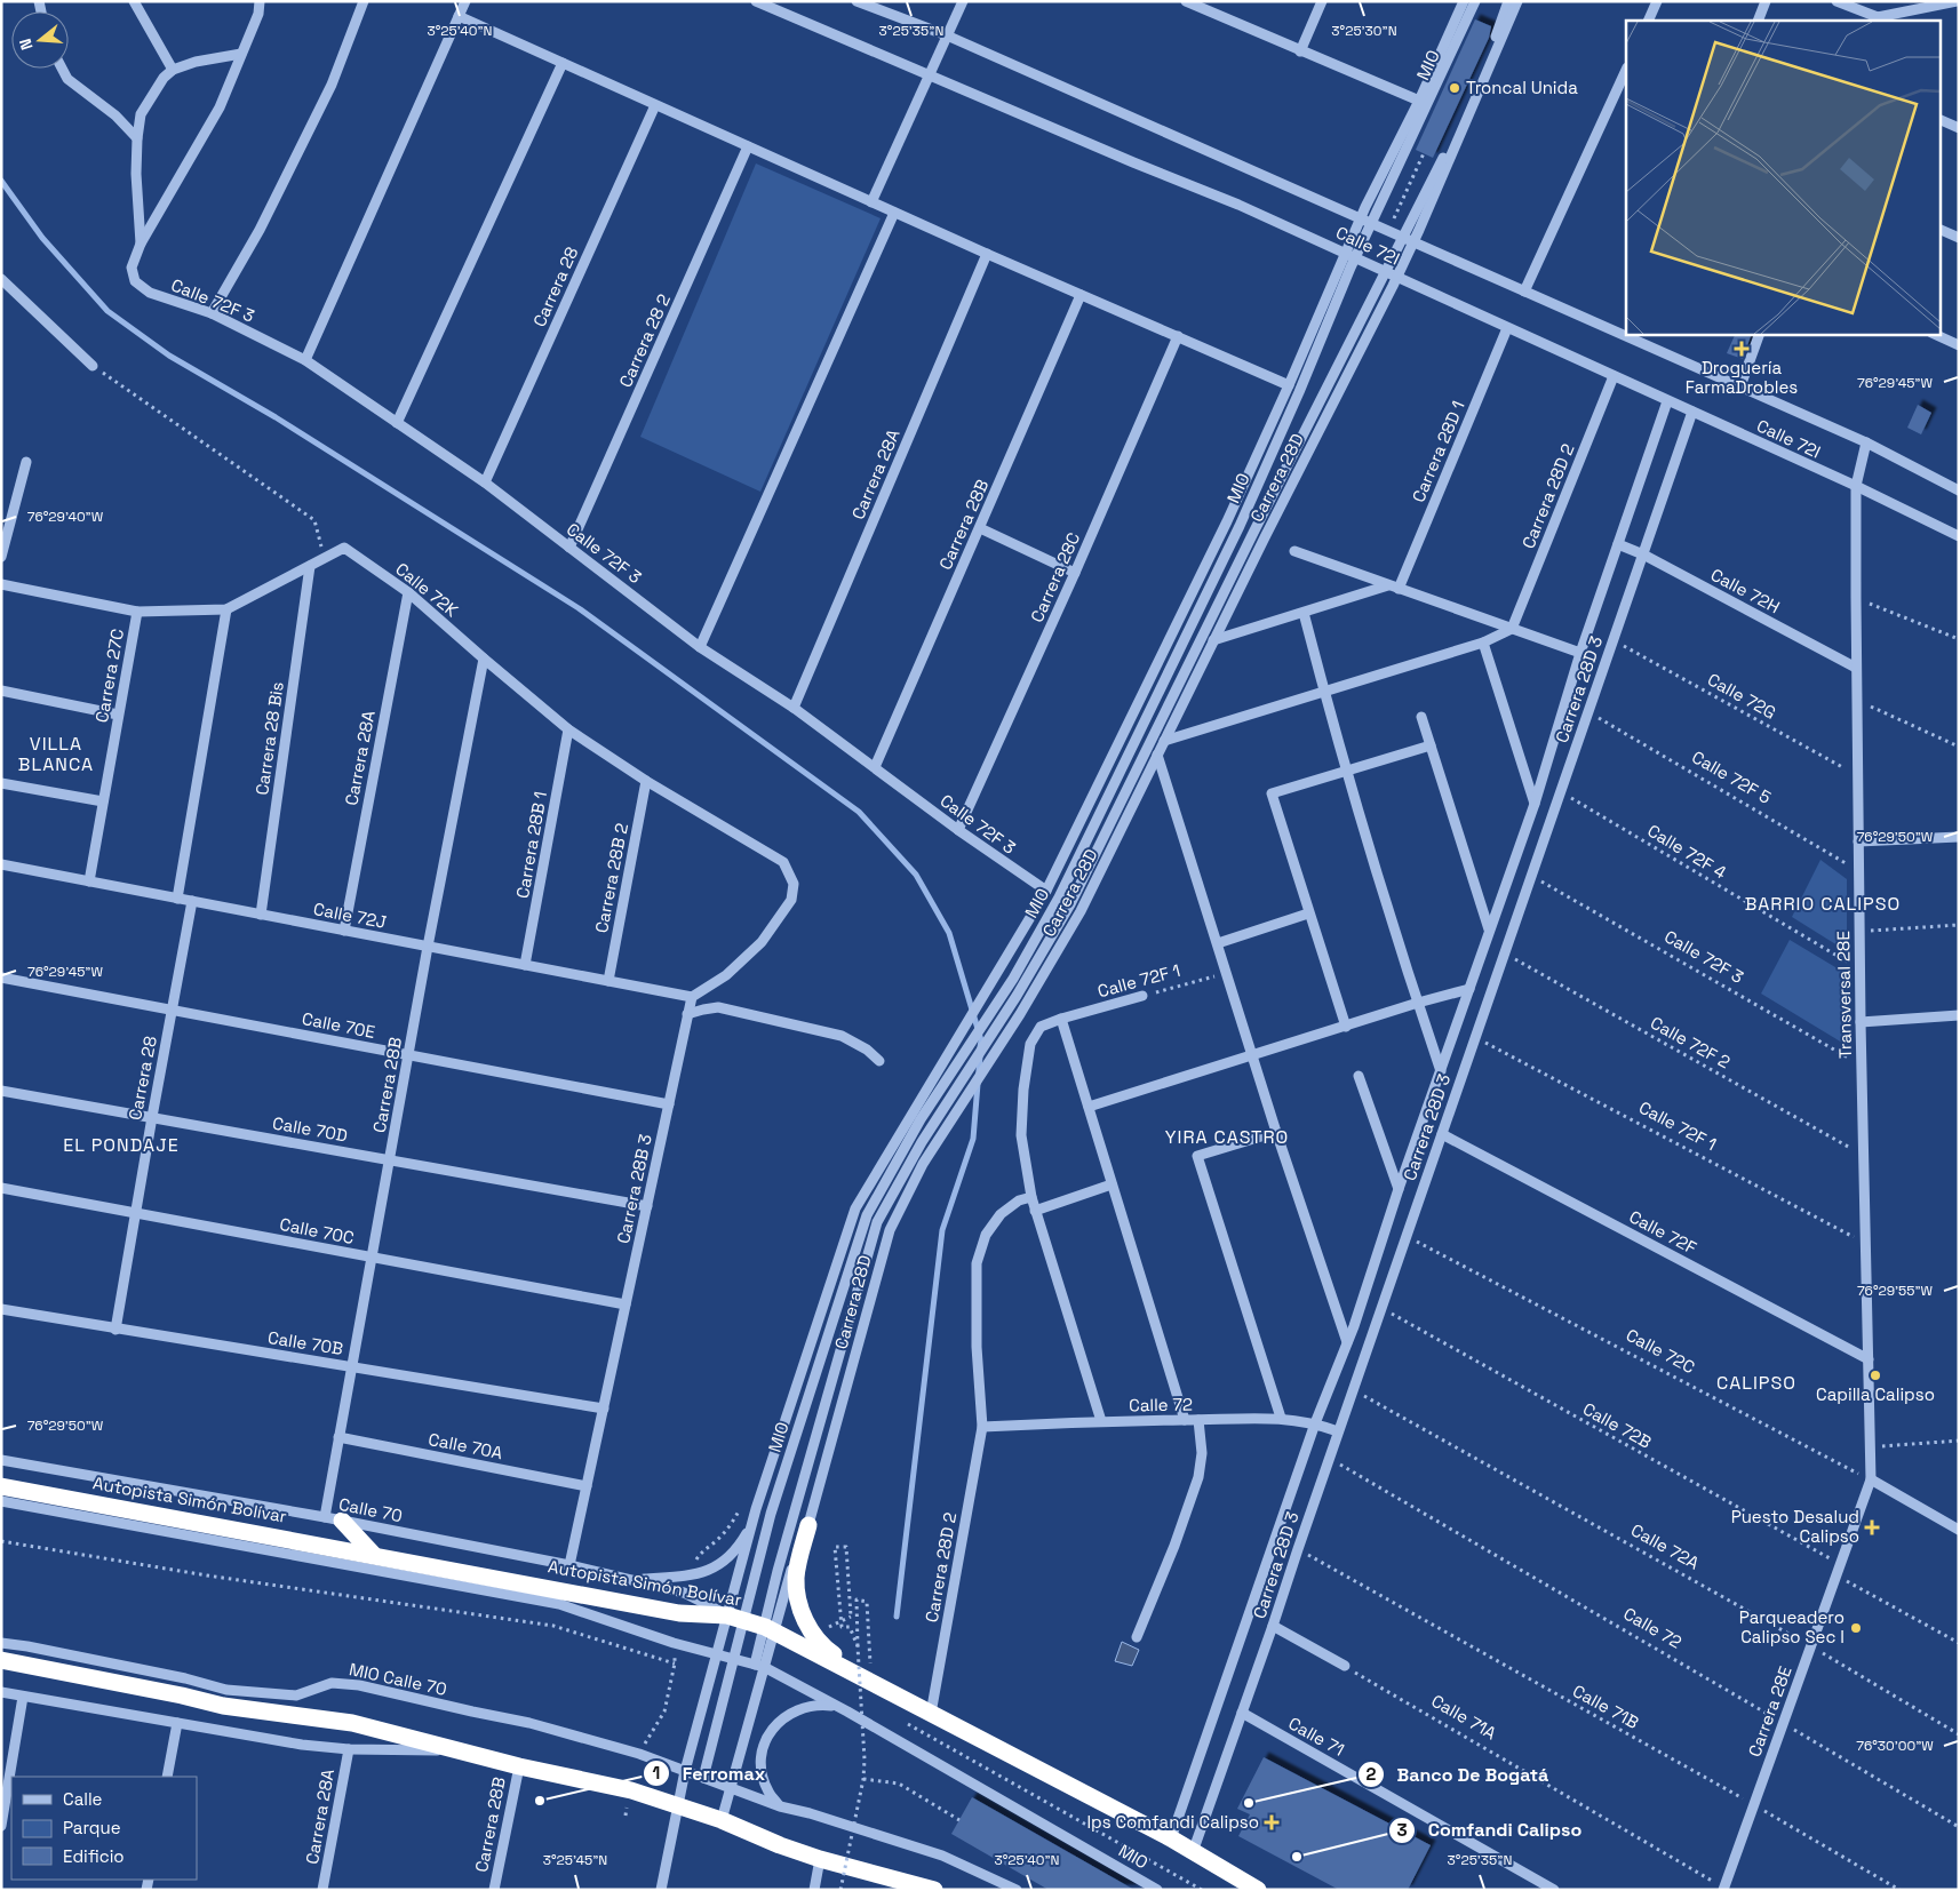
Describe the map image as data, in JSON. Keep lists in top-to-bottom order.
{
  "streets": {
    "highway": ["Autopista Simón Bolívar"],
    "street": [
      "MIO",
      "Calle 72I",
      "Carrera 28",
      "Calle 72F 3",
      "Carrera 28 2",
      "Carrera 28D 1",
      "Carrera 28A",
      "Carrera 28D",
      "Carrera 28D 2",
      "Carrera 28B",
      "Carrera 28C",
      "Calle 72K",
      "Calle 72H",
      "Carrera 27C",
      "Carrera 28D 3",
      "Carrera 28 Bis",
      "Carrera 28B 1",
      "Carrera 28B 2",
      "Calle 72J",
      "Calle 72F 1",
      "Transversal 28E",
      "Calle 70E",
      "Calle 70D",
      "Carrera 28B 3",
      "Calle 70C",
      "Calle 72F",
      "Calle 70B",
      "Calle 72",
      "Calle 70A",
      "Calle 70",
      "MIO Calle 70",
      "Carrera 28E",
      "Calle 71"
    ],
    "path": [
      "Calle 72G",
      "Calle 72F 5",
      "Calle 72F 4",
      "Calle 72F 2",
      "Calle 72C",
      "Calle 72B",
      "Calle 72A",
      "Calle 71B",
      "Calle 71A"
    ]
  },
  "crossings": [
    ["MIO", "Calle 72I"],
    ["MIO", "Carrera 28D"],
    ["MIO", "Autopista Simón Bolívar"],
    ["MIO", "Calle 70"],
    ["MIO", "MIO Calle 70"],
    ["Calle 72I", "Carrera 28D 1"],
    ["Calle 72I", "Carrera 28D"],
    ["Calle 72I", "Carrera 28D 2"],
    ["Calle 72I", "Carrera 28D 3"],
    ["Calle 72I", "Transversal 28E"],
    ["Carrera 28", "Calle 72F 3"],
    ["Carrera 28", "Calle 72J"],
    ["Carrera 28", "Calle 70E"],
    ["Carrera 28", "Calle 70D"],
    ["Carrera 28", "Calle 70C"],
    ["Carrera 28", "Calle 70B"],
    ["Calle 72F 3", "Carrera 28 2"],
    ["Calle 72F 3", "Carrera 28A"],
    ["Calle 72F 3", "Carrera 28D"],
    ["Calle 72F 3", "Carrera 28B"],
    ["Calle 72F 3", "Carrera 28C"],
    ["Calle 72F 3", "Carrera 28D 3"],
    ["Calle 72F 3", "Transversal 28E"],
    ["Carrera 28A", "Calle 72K"],
    ["Carrera 28A", "Calle 72J"],
    ["Carrera 28D", "Autopista Simón Bolívar"],
    ["Carrera 28D", "Calle 70"],
    ["Carrera 28D", "MIO Calle 70"],
    ["Carrera 28D 2", "Calle 72F 1"],
    ["Carrera 28D 2", "Calle 72"],
    ["Carrera 28D 2", "Autopista Simón Bolívar"],
    ["Carrera 28B", "Calle 72K"],
    ["Carrera 28B", "Calle 72J"],
    ["Carrera 28B", "Calle 70E"],
    ["Carrera 28B", "Calle 70D"],
    ["Carrera 28B", "Calle 70C"],
    ["Carrera 28B", "Calle 70B"],
    ["Carrera 28B", "Calle 70A"],
    ["Carrera 28B", "Calle 70"],
    ["Calle 72K", "Carrera 27C"],
    ["Calle 72K", "Carrera 28 Bis"],
    ["Calle 72K", "Carrera 28B 1"],
    ["Calle 72K", "Carrera 28B 2"],
    ["Calle 72K", "Calle 72J"],
    ["Calle 72K", "Carrera 28B 3"],
    ["Calle 72H", "Carrera 28D 3"],
    ["Calle 72H", "Transversal 28E"],
    ["Carrera 27C", "Calle 72J"],
    ["Carrera 28D 3", "Calle 72G"],
    ["Carrera 28D 3", "Calle 72F 5"],
    ["Carrera 28D 3", "Calle 72F 4"],
    ["Carrera 28D 3", "Calle 72F 1"],
    ["Carrera 28D 3", "Calle 72F 2"],
    ["Carrera 28D 3", "Calle 72F"],
    ["Carrera 28D 3", "Calle 72C"],
    ["Carrera 28D 3", "Calle 72"],
    ["Carrera 28D 3", "Calle 72B"],
    ["Carrera 28D 3", "Autopista Simón Bolívar"],
    ["Carrera 28D 3", "Calle 72A"],
    ["Carrera 28D 3", "Calle 71B"],
    ["Carrera 28D 3", "Calle 71"],
    ["Calle 72G", "Transversal 28E"],
    ["Carrera 28 Bis", "Calle 72J"],
    ["Calle 72F 5", "Transversal 28E"],
    ["Carrera 28B 1", "Calle 72J"],
    ["Calle 72F 4", "Transversal 28E"],
    ["Carrera 28B 2", "Calle 72J"],
    ["Calle 72J", "Carrera 28B 3"],
    ["Calle 72F 1", "Transversal 28E"],
    ["Calle 72F 1", "Calle 72"],
    ["Transversal 28E", "Calle 72F 2"],
    ["Transversal 28E", "Calle 72F"],
    ["Transversal 28E", "Calle 72C"],
    ["Transversal 28E", "Carrera 28E"],
    ["Calle 70E", "Carrera 28B 3"],
    ["Calle 70D", "Carrera 28B 3"],
    ["Carrera 28B 3", "Calle 70C"],
    ["Carrera 28B 3", "Calle 70B"],
    ["Carrera 28B 3", "Calle 70A"],
    ["Carrera 28B 3", "Calle 70"],
    ["Calle 72C", "Carrera 28E"],
    ["Calle 72", "Carrera 28E"],
    ["Calle 72B", "Carrera 28E"],
    ["Autopista Simón Bolívar", "Calle 70"],
    ["Calle 72A", "Carrera 28E"],
    ["Calle 71B", "Carrera 28E"],
    ["Carrera 28E", "Calle 71A"]
  ],
  "districts": [
    "VILLA BLANCA",
    "BARRIO CALIPSO",
    "YIRA CASTRO",
    "EL PONDAJE",
    "CALIPSO"
  ],
  "places": {
    "other": [
      "Troncal Unida",
      "Capilla Calipso",
      "Parqueadero Calipso Sec I",
      "Ferromax",
      "Banco De Bogatá",
      "Comfandi Calipso"
    ],
    "health": ["Droguería FarmaDrobles", "Puesto Desalud Calipso", "Ips Comfandi Calipso"]
  },
  "legend": ["Calle", "Parque", "Edificio"],
  "north": "left",
  "coordinates": [
    "3°25'40\"N",
    "3°25'35\"N",
    "3°25'30\"N",
    "76°29'45\"W",
    "76°29'40\"W",
    "76°29'50\"W",
    "76°29'55\"W",
    "76°30'00\"W",
    "3°25'45\"N"
  ]
}
